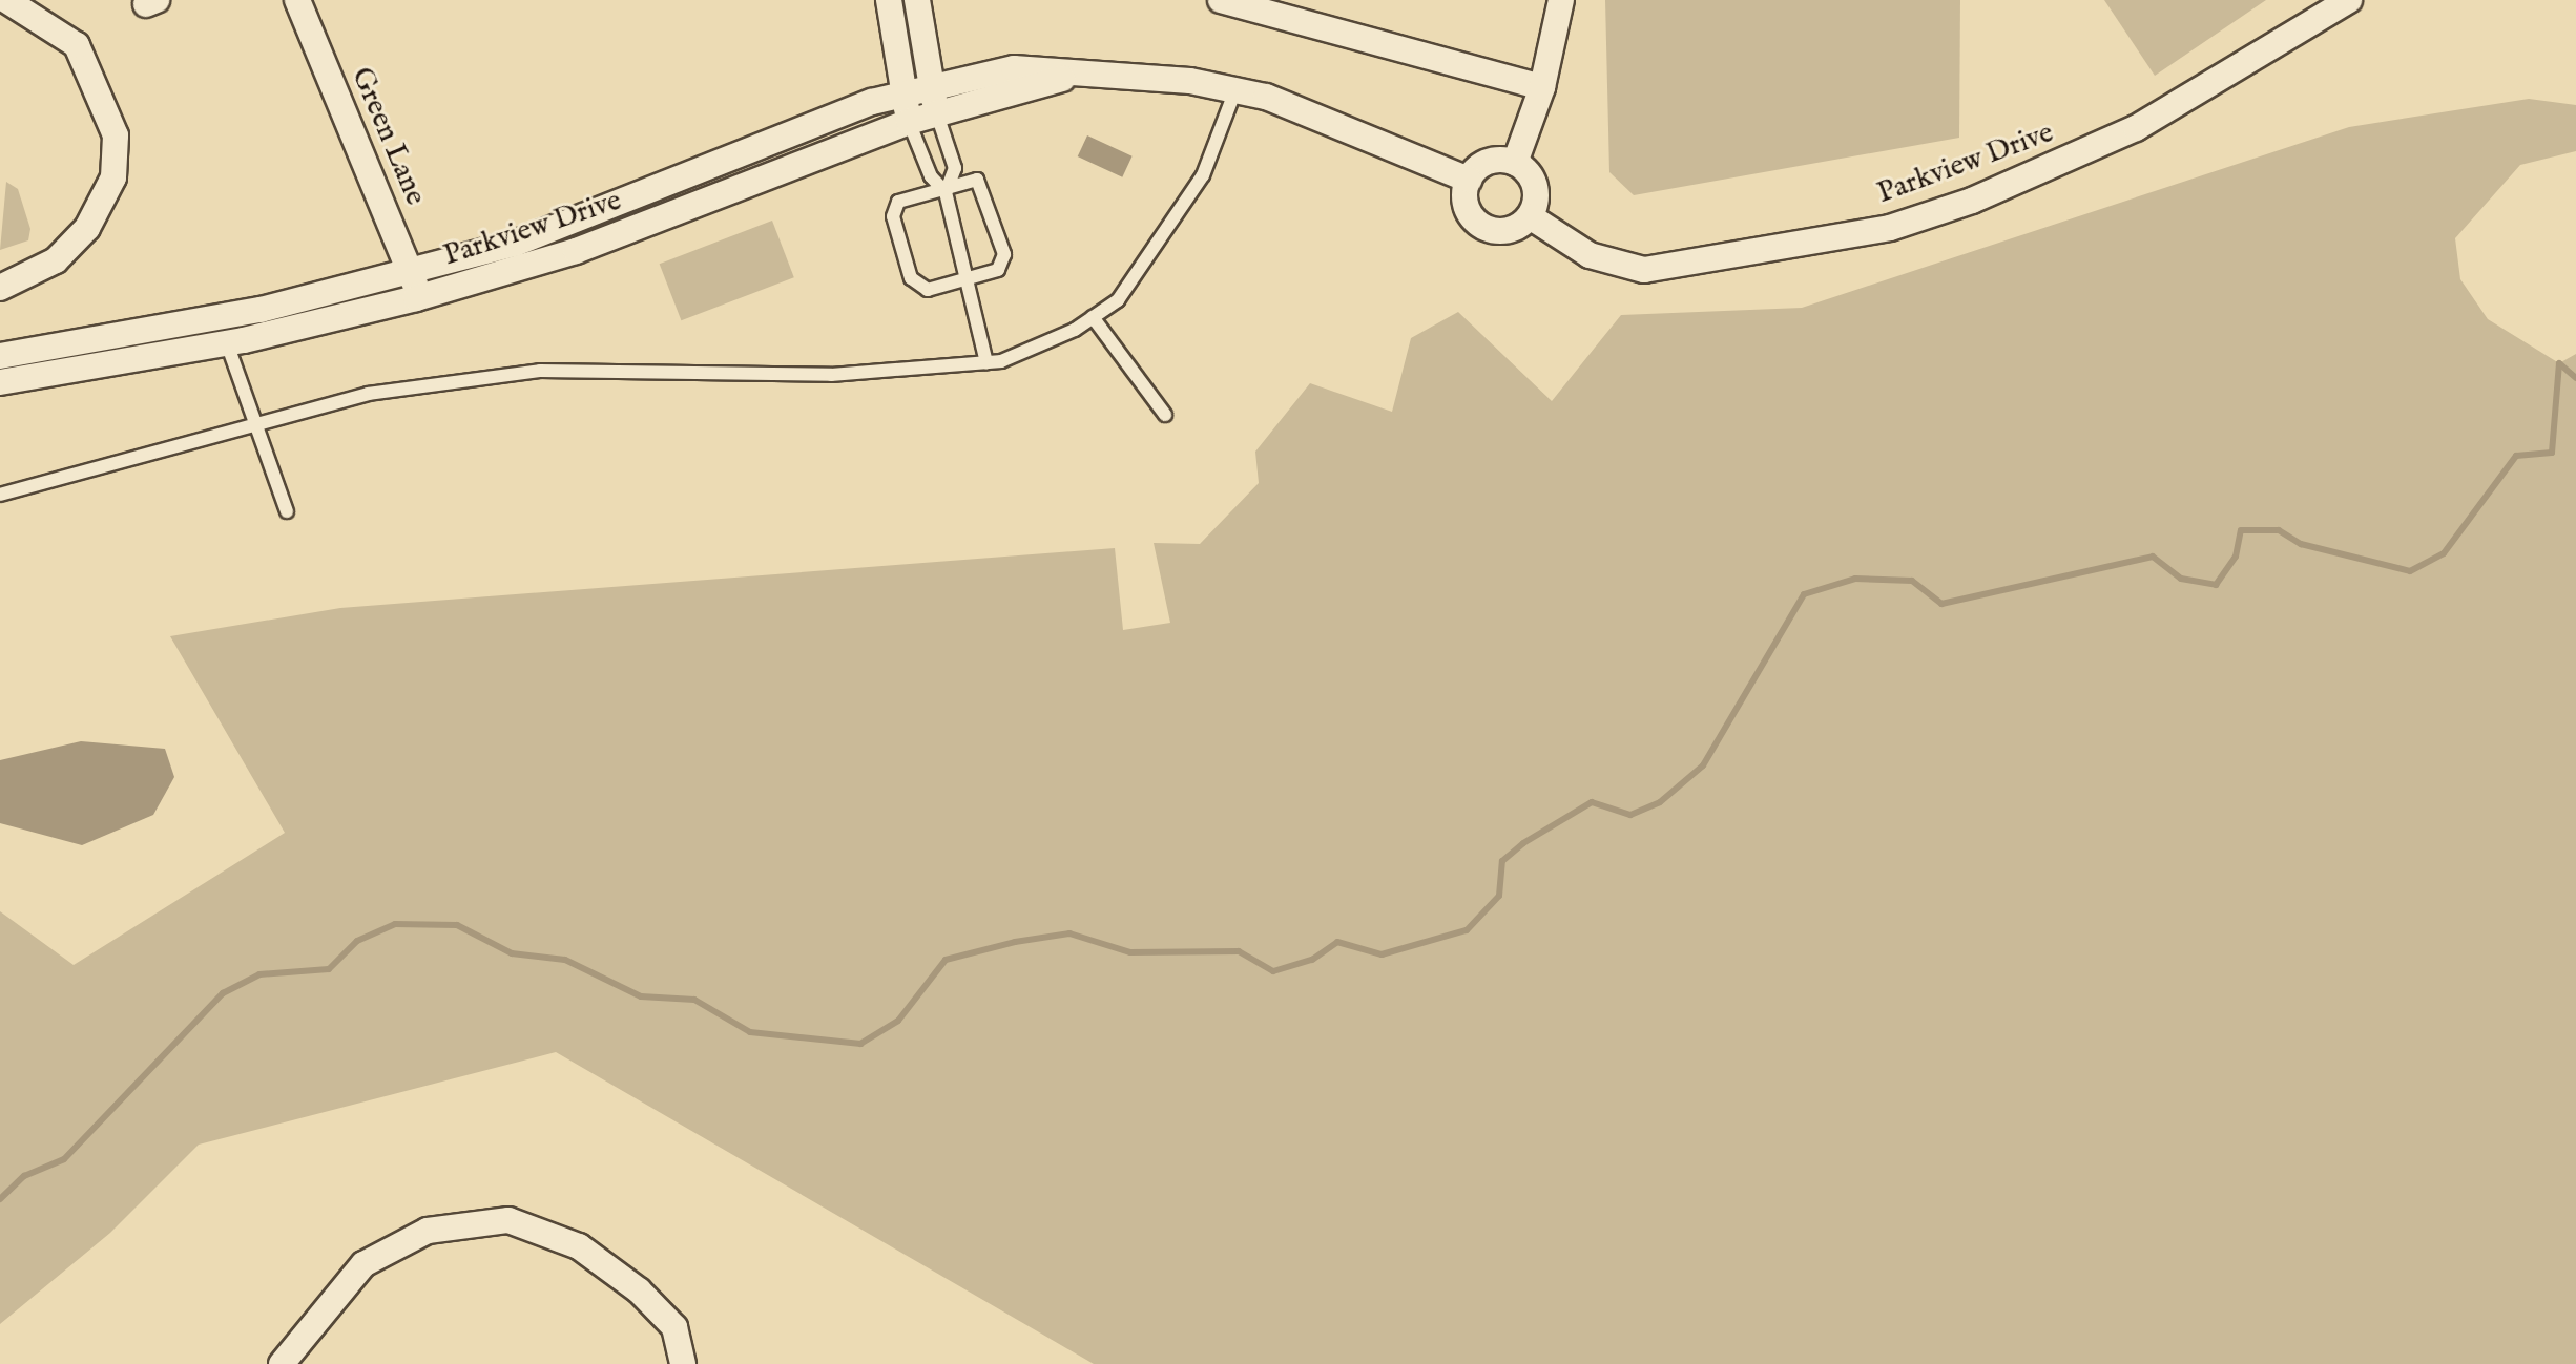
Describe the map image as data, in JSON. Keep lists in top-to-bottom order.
{
  "streets": {
    "street": ["Green Lane", "Parkview Drive"]
  },
  "crossings": [
    ["Green Lane", "Parkview Drive"]
  ]
}
